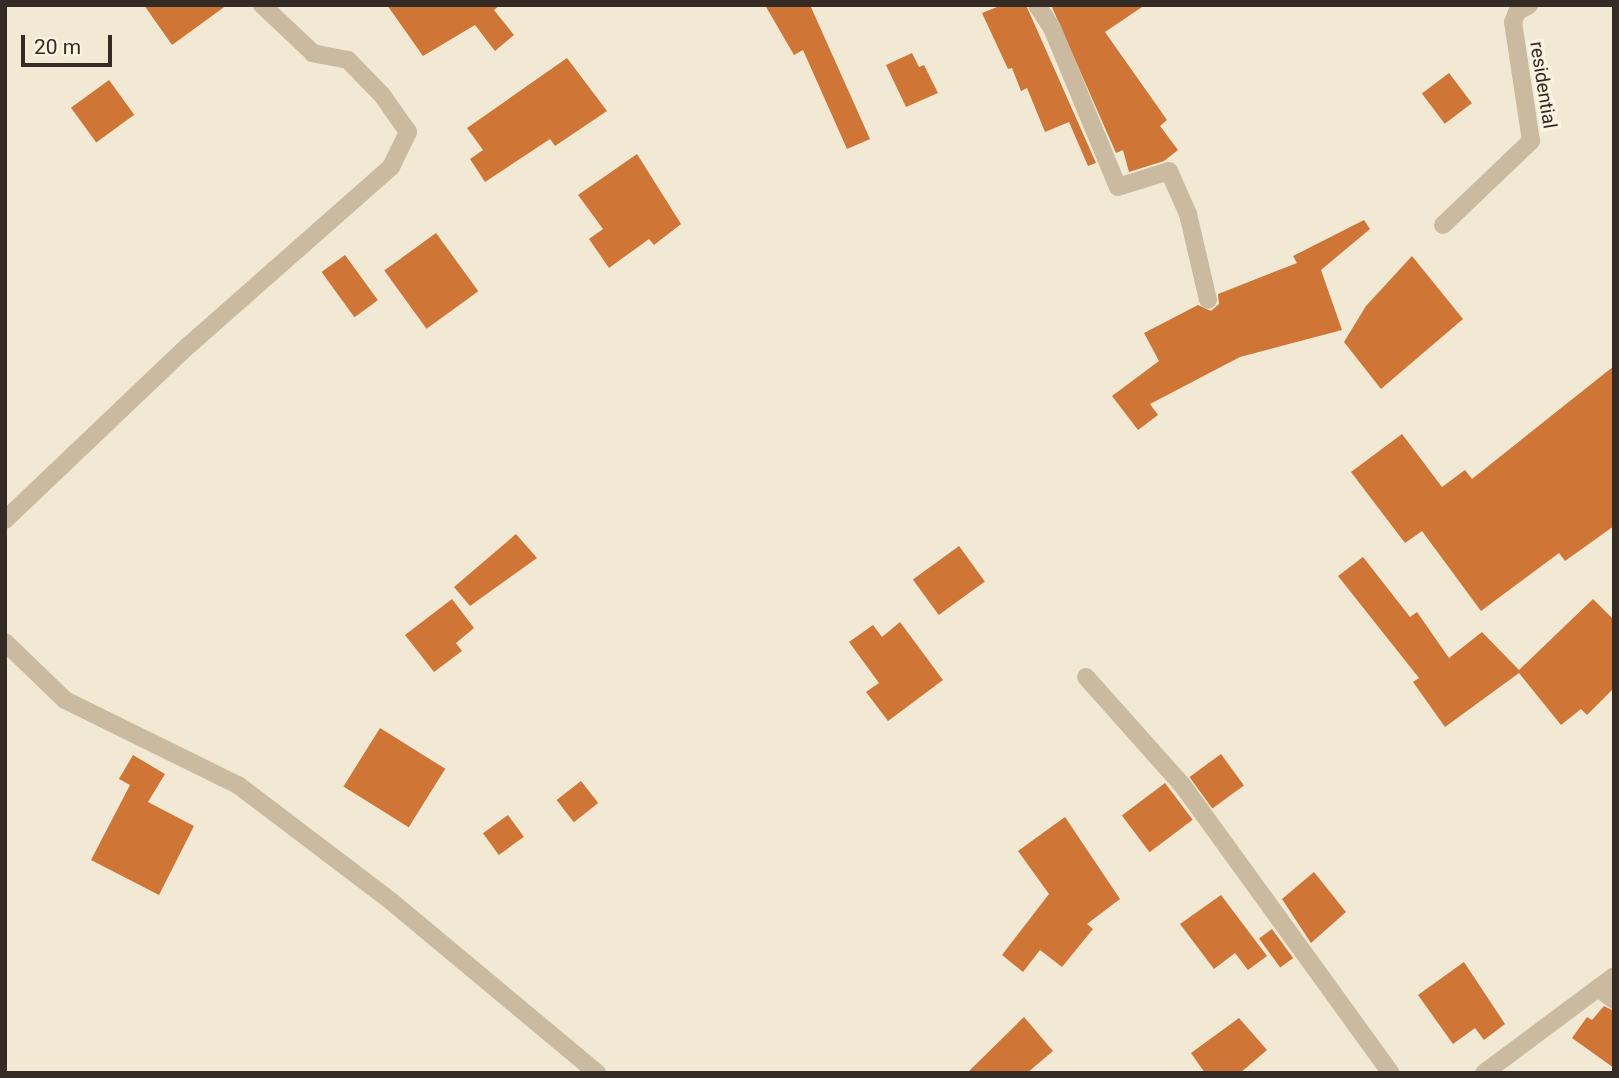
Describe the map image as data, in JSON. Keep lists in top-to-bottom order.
{
  "streets": {
    "street": ["residential"]
  },
  "scale_bar": "20 m"
}
